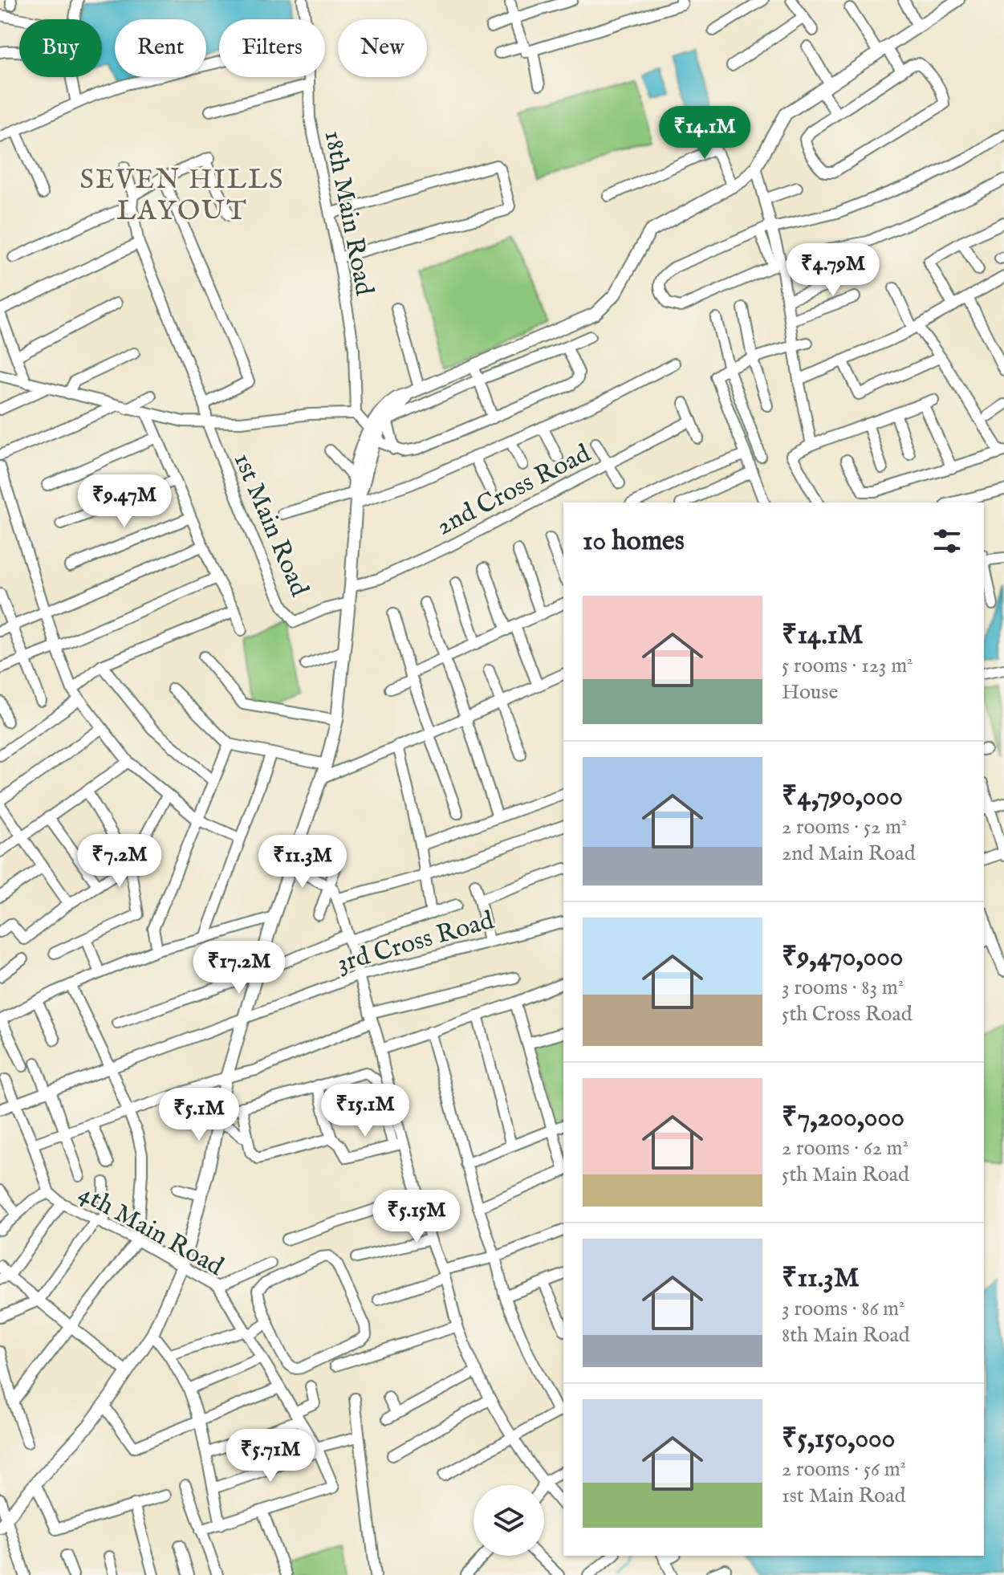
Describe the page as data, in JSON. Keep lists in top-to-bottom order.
{
  "streets": {
    "street": [
      "18th Main Road",
      "2nd Cross Road",
      "1st Main Road",
      "3rd Cross Road",
      "4th Main Road"
    ]
  },
  "districts": ["SEVEN HILLS LAYOUT"],
  "page": {
    "chip": [
      "Buy",
      "Rent",
      "Filters",
      "New"
    ],
    "price": [
      "₹14.1M",
      "₹4.79M",
      "₹9.47M",
      "₹7.2M",
      "₹11.3M",
      "₹17.2M",
      "₹15.1M",
      "₹5.1M",
      "₹5.15M",
      "₹5.71M"
    ],
    "heading": "10 homes",
    "list": [
      {
        "name": "₹14.1M",
        "note": "5 rooms · 123 m² · House"
      },
      {
        "name": "₹4,790,000",
        "note": "2 rooms · 52 m² · 2nd Main Road"
      },
      {
        "name": "₹9,470,000",
        "note": "3 rooms · 83 m² · 5th Cross Road"
      },
      {
        "name": "₹7,200,000",
        "note": "2 rooms · 62 m² · 5th Main Road"
      },
      {
        "name": "₹11.3M",
        "note": "3 rooms · 86 m² · 8th Main Road"
      },
      {
        "name": "₹5,150,000",
        "note": "2 rooms · 56 m² · 1st Main Road"
      }
    ]
  }
}
